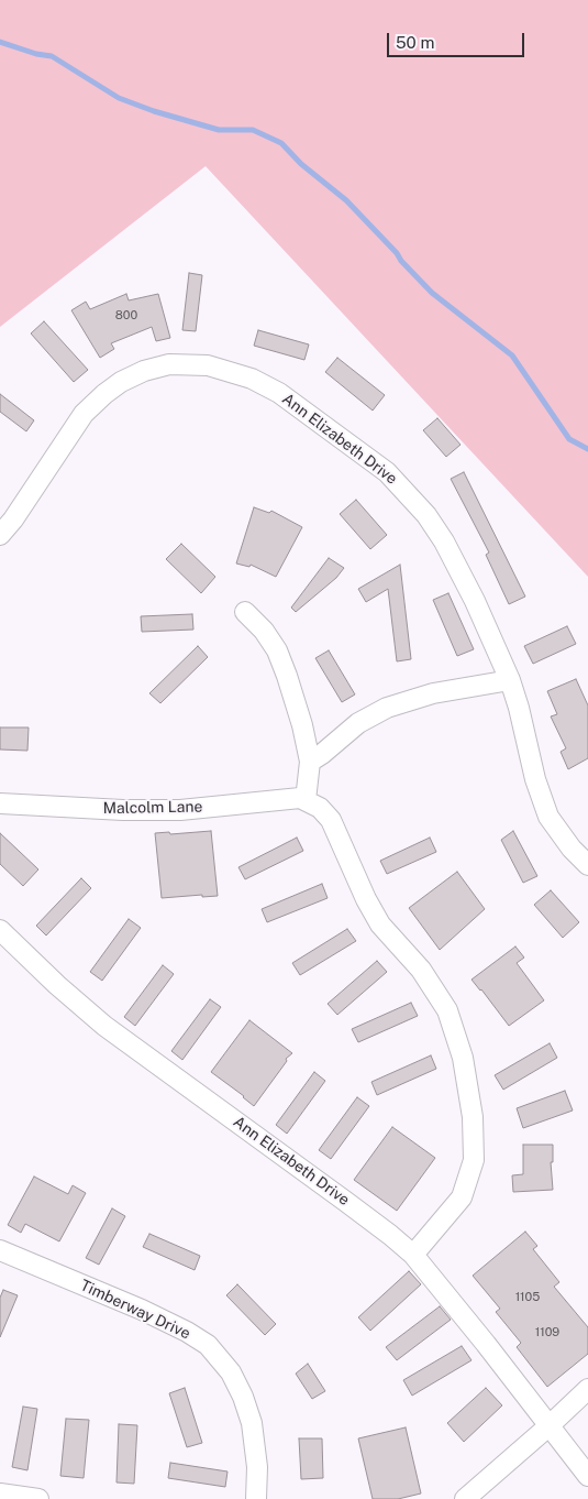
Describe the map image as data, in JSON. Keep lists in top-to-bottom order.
{
  "streets": {
    "street": ["Ann Elizabeth Drive", "Malcolm Lane", "Timberway Drive"]
  },
  "house_numbers": ["800", "1105", "1109"],
  "scale_bar": "50 m"
}
